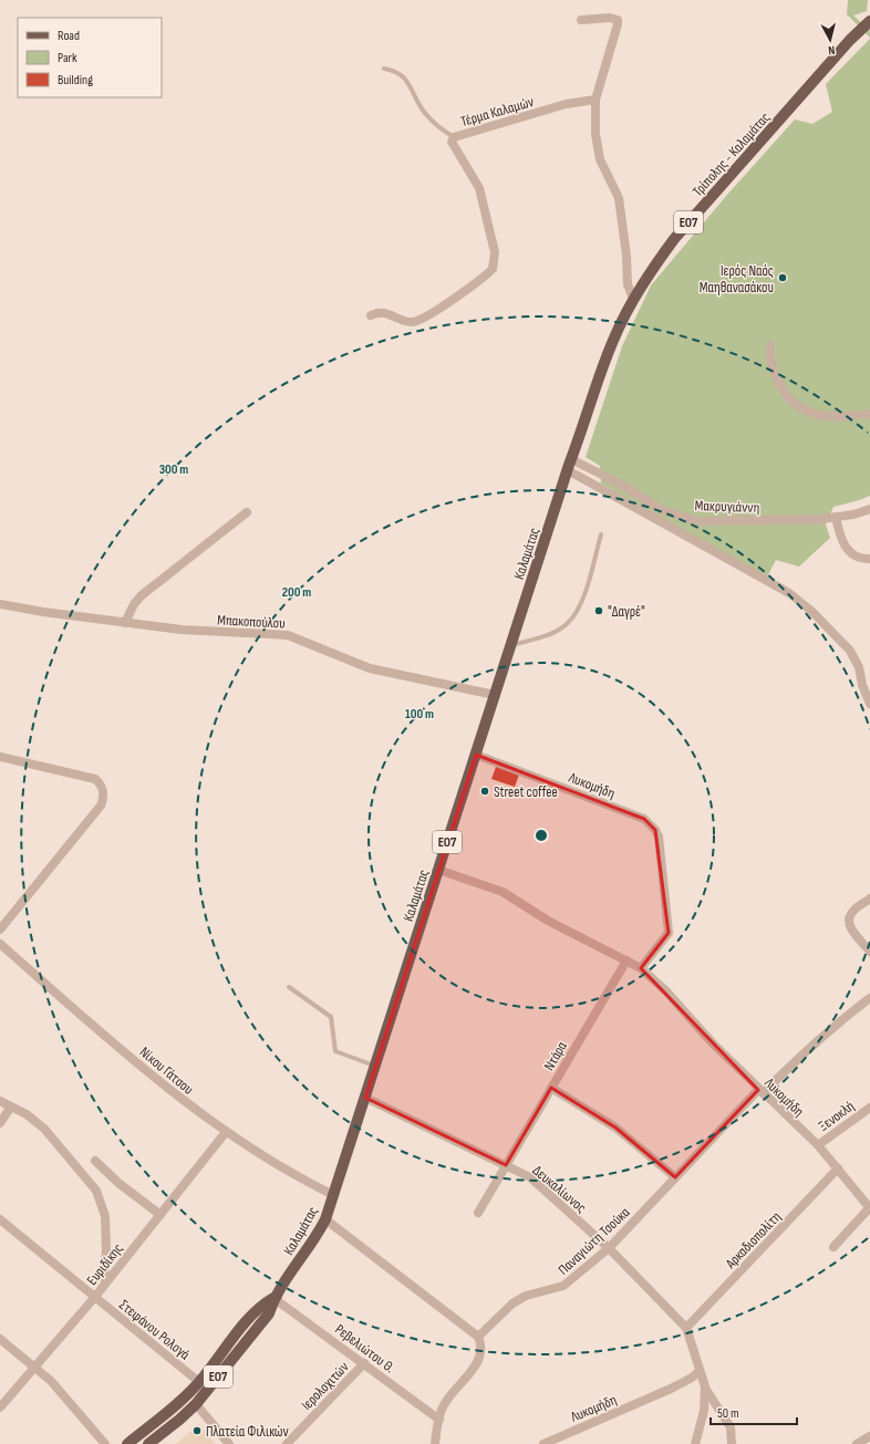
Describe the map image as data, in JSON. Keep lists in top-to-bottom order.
{
  "streets": {
    "main road": ["Τρίπολης - Καλαμάτας", "ΕΟ7", "Καλαμάτας"],
    "street": [
      "Τέρμα Καλαμών",
      "Μακρυγιάννη",
      "Μπακοπούλου",
      "Λυκομήδη",
      "Ντάρα",
      "Νίκου Γάτσου",
      "Ξενοκλή",
      "Δευκαλίωνος",
      "Αρκαδιοπολίτη",
      "Παναγιώτη Τσούκα",
      "Ευριδίκης",
      "Στεφάνου Ρολογά",
      "Ρεβελιώτου Θ.",
      "Ιερολοχιτών"
    ]
  },
  "crossings": [
    ["Τρίπολης - Καλαμάτας", "Μακρυγιάννη"],
    ["Τρίπολης - Καλαμάτας", "Καλαμάτας"],
    ["Μακρυγιάννη", "Καλαμάτας"],
    ["Καλαμάτας", "Μπακοπούλου"],
    ["Καλαμάτας", "Λυκομήδη"],
    ["Καλαμάτας", "Νίκου Γάτσου"],
    ["Καλαμάτας", "Δευκαλίωνος"],
    ["Καλαμάτας", "Στεφάνου Ρολογά"],
    ["Καλαμάτας", "Ρεβελιώτου Θ."],
    ["Λυκομήδη", "Ντάρα"],
    ["Λυκομήδη", "Ξενοκλή"],
    ["Λυκομήδη", "Αρκαδιοπολίτη"],
    ["Λυκομήδη", "Παναγιώτη Τσούκα"],
    ["Ντάρα", "Δευκαλίωνος"],
    ["Νίκου Γάτσου", "Ευριδίκης"],
    ["Δευκαλίωνος", "Αρκαδιοπολίτη"],
    ["Δευκαλίωνος", "Παναγιώτη Τσούκα"],
    ["Ευριδίκης", "Στεφάνου Ρολογά"],
    ["Ρεβελιώτου Θ.", "Ιερολοχιτών"]
  ],
  "places": [
    "Ιερός Ναός Μαηθανασάκου",
    "\"Δαγρέ\"",
    "Street coffee",
    "Πλατεία Φιλικών"
  ],
  "legend": ["Road", "Park", "Building"],
  "scale_bar": "50 m",
  "north": "bottom",
  "rings": ["300 m", "200 m", "100 m"]
}
